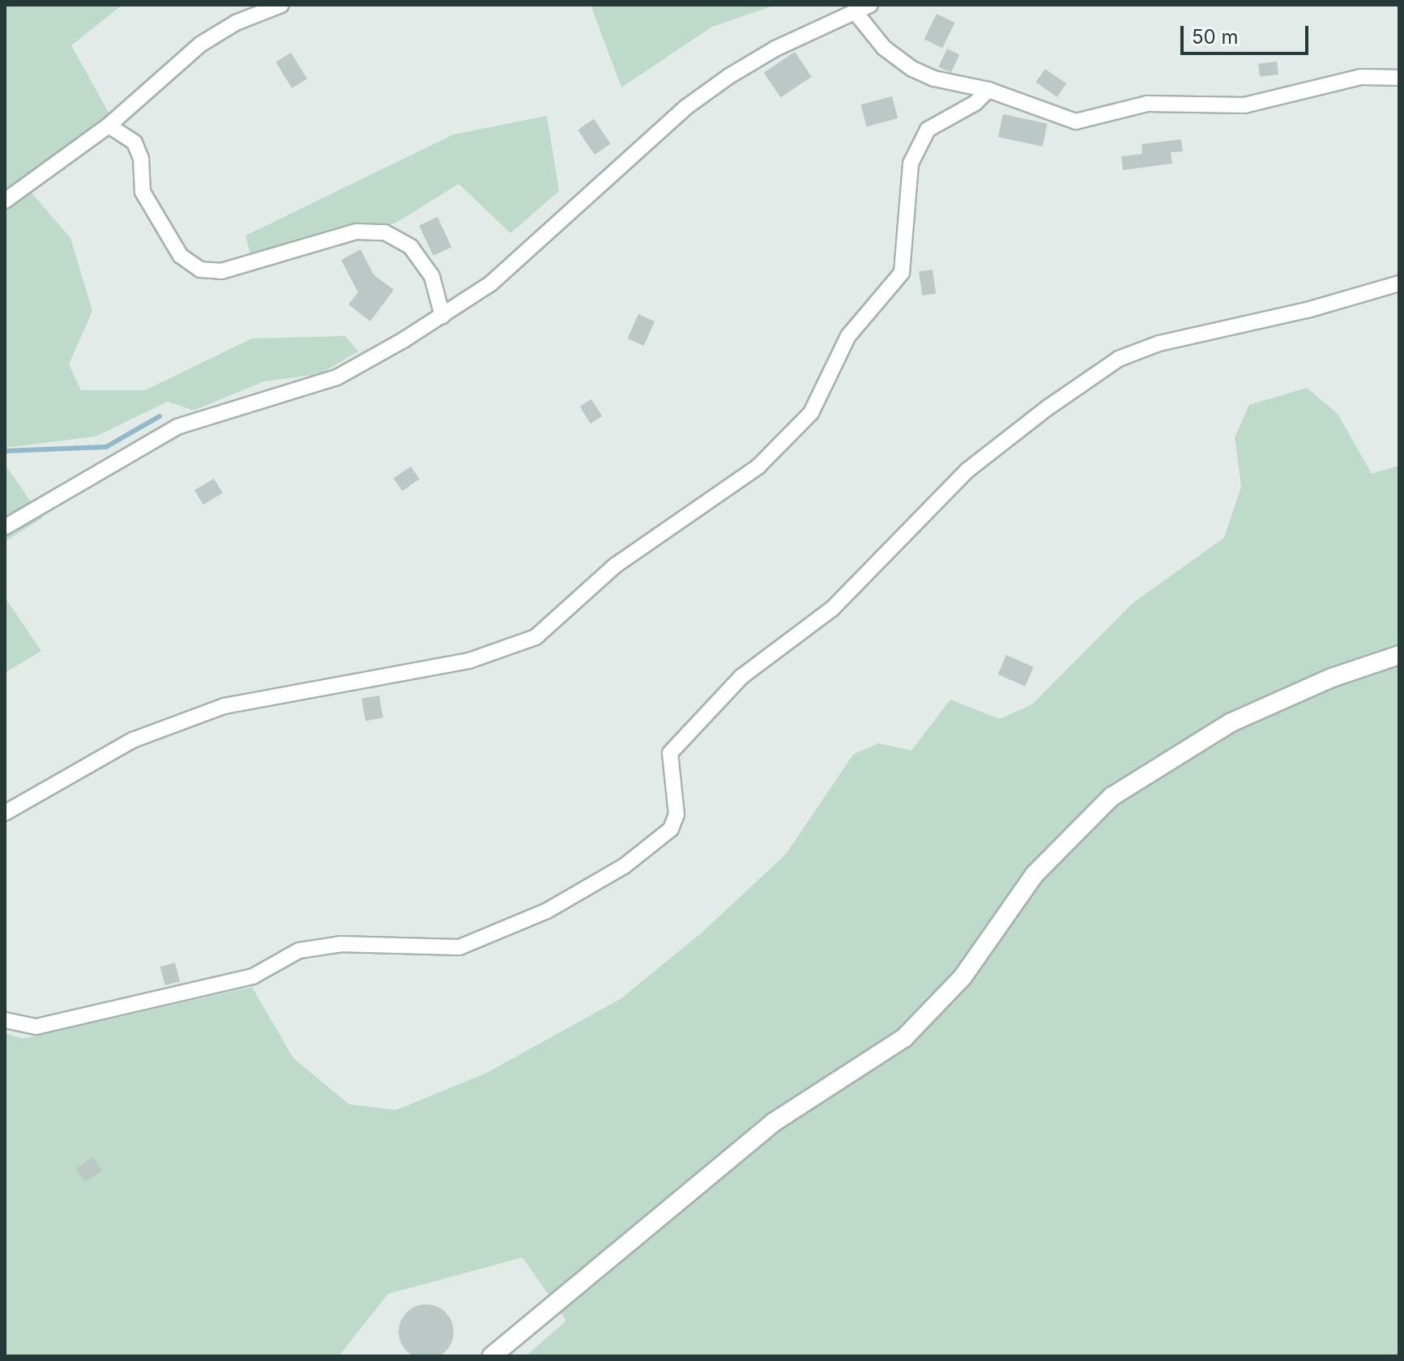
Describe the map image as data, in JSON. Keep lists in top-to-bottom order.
{
  "scale_bar": "50 m"
}
